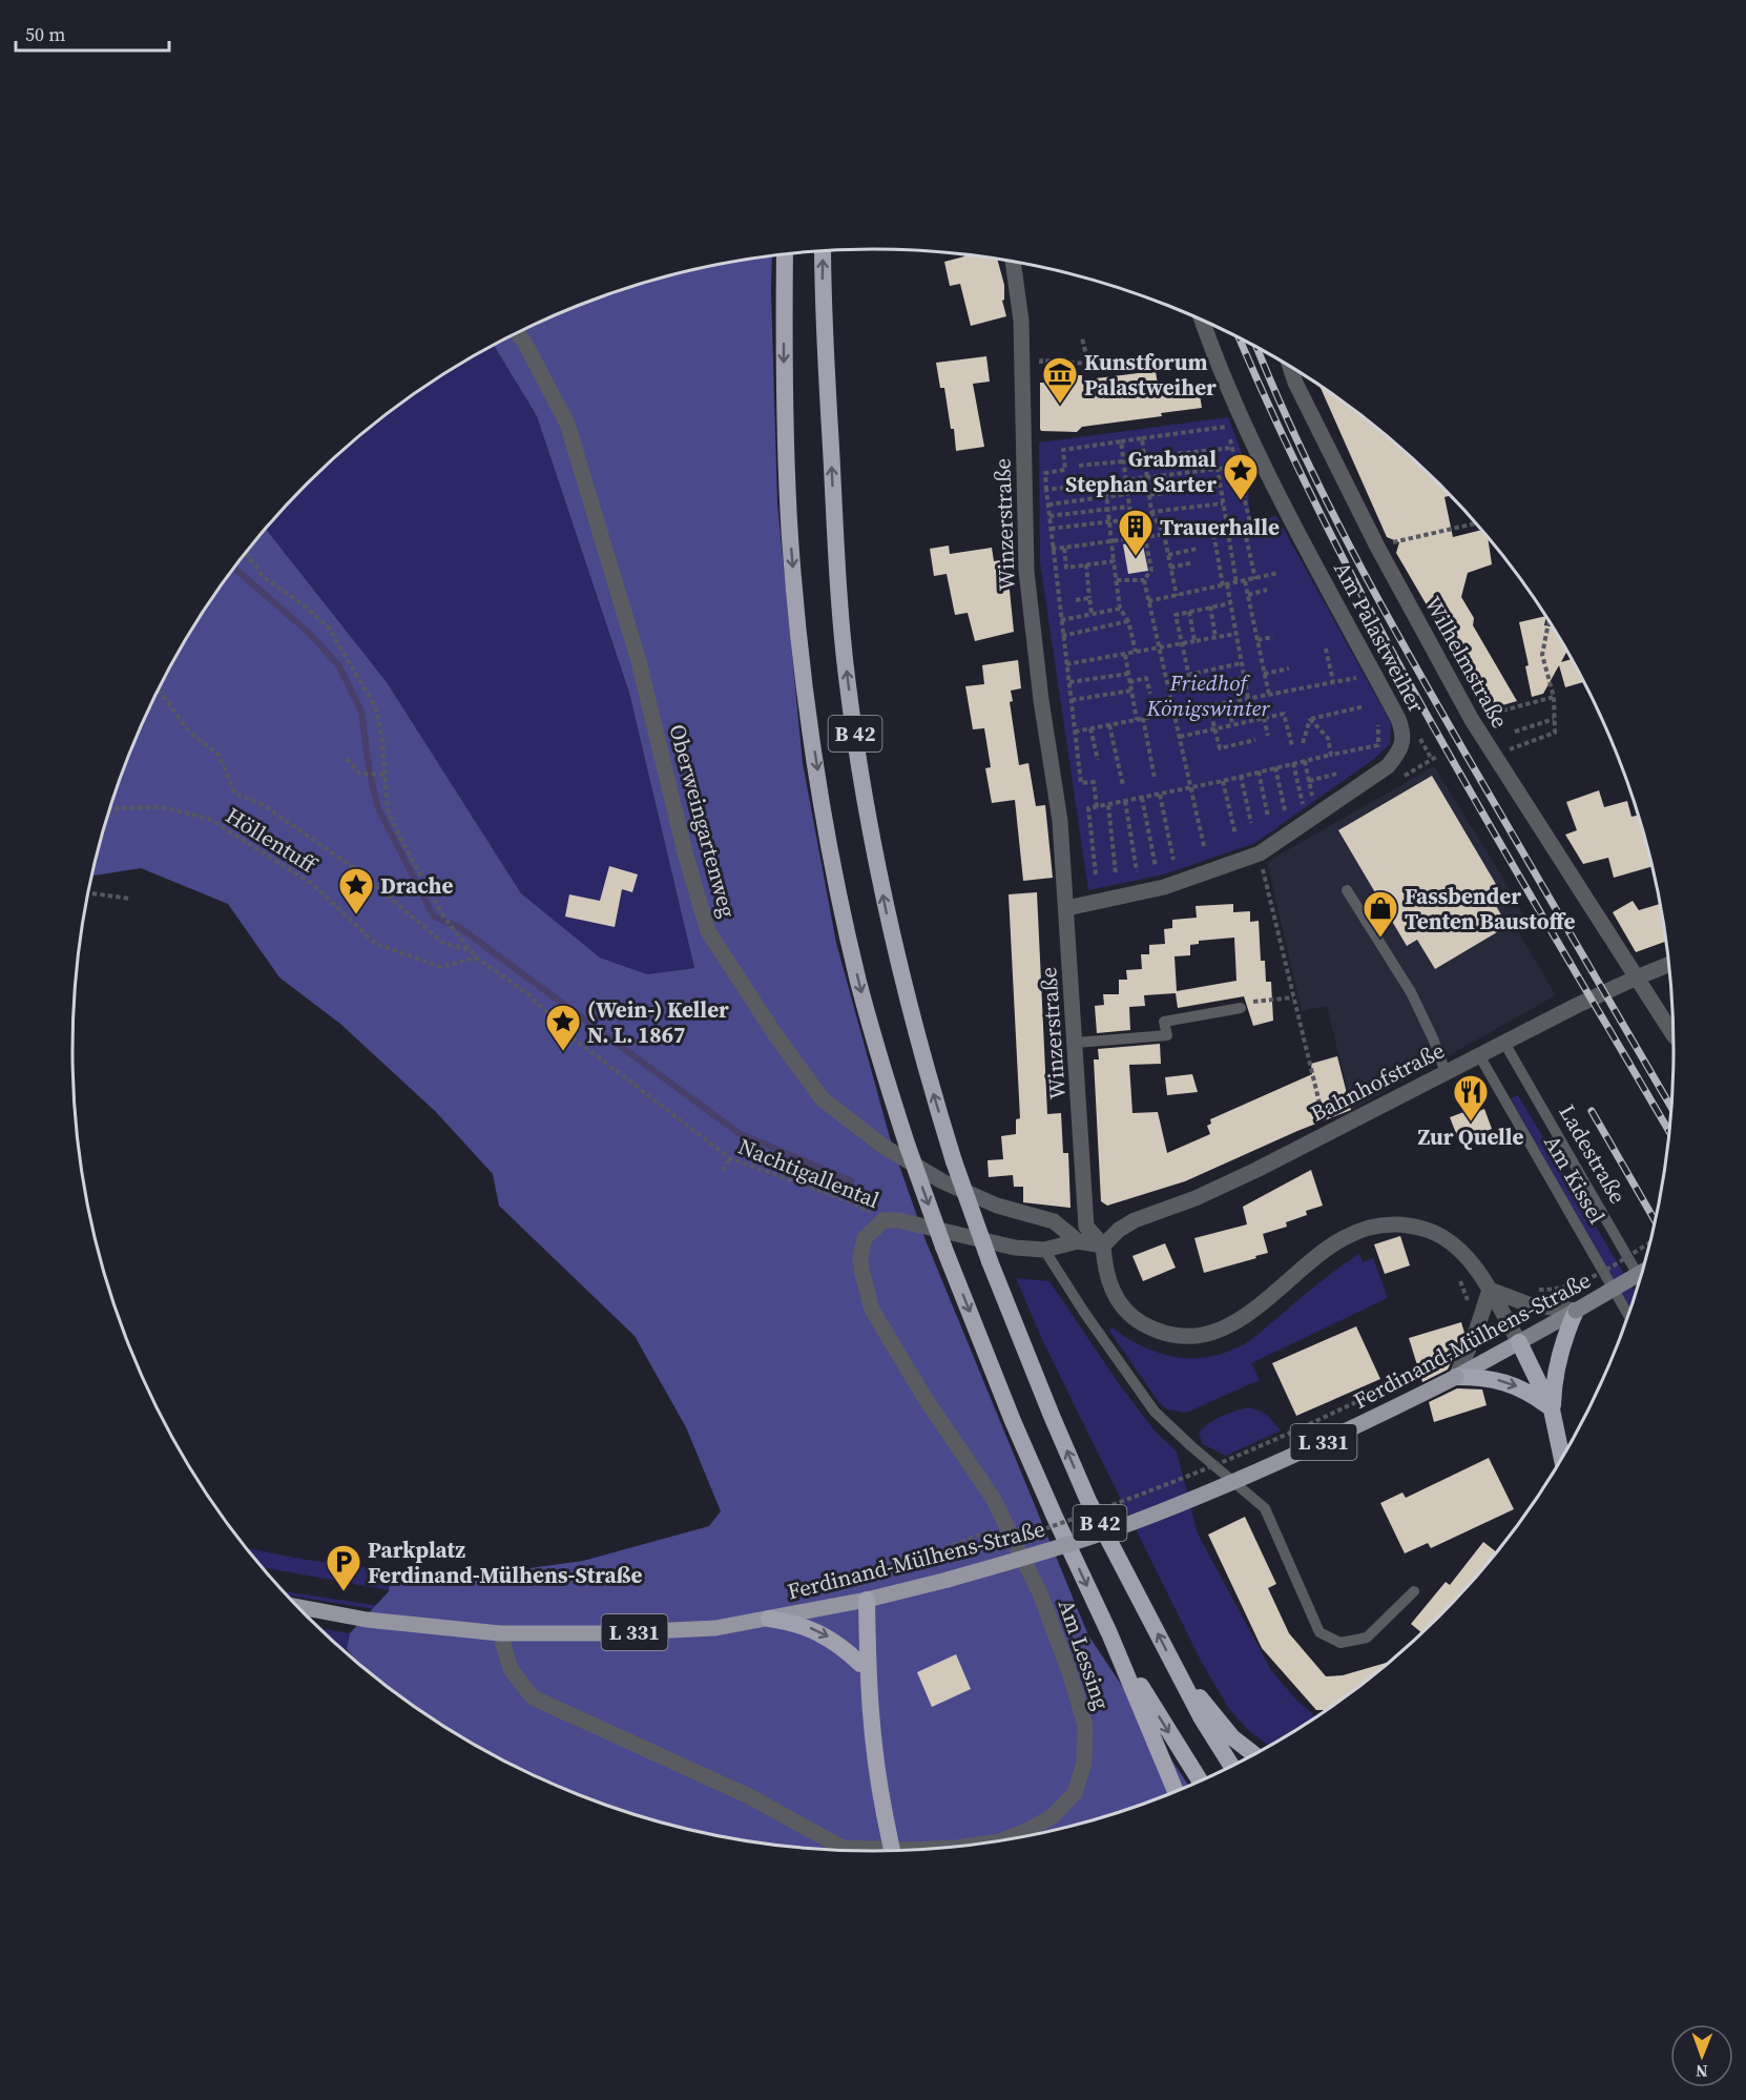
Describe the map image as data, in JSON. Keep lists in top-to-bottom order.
{
  "streets": {
    "highway": ["B 42"],
    "main road": ["Ferdinand-Mülhens-Straße", "L 331"],
    "street": [
      "Winzerstraße",
      "Am Palastweiher",
      "Wilhelmstraße",
      "Oberweingartenweg",
      "Bahnhofstraße",
      "Am Lessing"
    ],
    "lane": ["Ladestraße", "Am Kissel"],
    "path": ["Höllentuff", "Nachtigallental"]
  },
  "crossings": [
    ["Winzerstraße", "Am Palastweiher"],
    ["Winzerstraße", "Bahnhofstraße"],
    ["Winzerstraße", "Ferdinand-Mülhens-Straße"],
    ["Wilhelmstraße", "Bahnhofstraße"],
    ["Höllentuff", "Nachtigallental"],
    ["Bahnhofstraße", "Ladestraße"],
    ["Bahnhofstraße", "Am Kissel"],
    ["Nachtigallental", "Am Lessing"],
    ["Ferdinand-Mülhens-Straße", "Am Lessing"]
  ],
  "parks": ["Friedhof Königswinter"],
  "places": {
    "museum": ["Kunstforum Palastweiher"],
    "place": ["Grabmal Stephan Sarter", "Drache", "(Wein-) Keller N. L. 1867"],
    "building": ["Trauerhalle"],
    "shop": ["Fassbender Tenten Baustoffe"],
    "restaurant": ["Zur Quelle"],
    "parking": ["Parkplatz Ferdinand-Mülhens-Straße"]
  },
  "scale_bar": "50 m",
  "north": "bottom"
}
